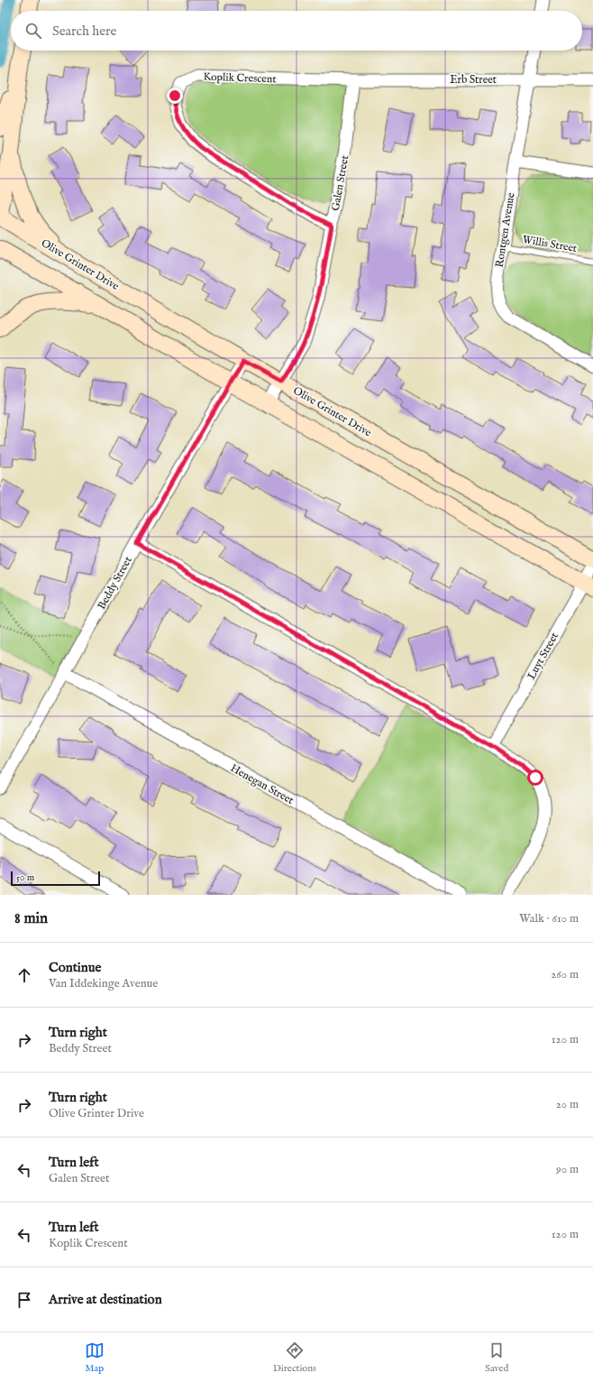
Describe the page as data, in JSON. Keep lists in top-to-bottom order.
{
  "streets": {
    "street": [
      "Koplik Crescent",
      "Erb Street",
      "Galen Street",
      "Rontgen Avenue",
      "Olive Grinter Drive",
      "Beddy Street",
      "Luyt Street",
      "Henegan Street"
    ],
    "lane": ["Willis Street"]
  },
  "crossings": [
    ["Koplik Crescent", "Erb Street"],
    ["Koplik Crescent", "Galen Street"],
    ["Erb Street", "Galen Street"],
    ["Erb Street", "Rontgen Avenue"],
    ["Galen Street", "Olive Grinter Drive"],
    ["Rontgen Avenue", "Willis Street"],
    ["Olive Grinter Drive", "Beddy Street"],
    ["Beddy Street", "Henegan Street"]
  ],
  "scale_bar": "50 m",
  "page": {
    "search": "Search here",
    "scale": "50 m",
    "heading": ["8 min", "Walk · 610 m"],
    "list": [
      ["Continue", "Van Iddekinge Avenue", "260 m"],
      ["Turn right", "Beddy Street", "120 m"],
      ["Turn right", "Olive Grinter Drive", "20 m"],
      ["Turn left", "Galen Street", "90 m"],
      ["Turn left", "Koplik Crescent", "120 m"],
      "Arrive at destination"
    ],
    "nav": ["Map", "Directions", "Saved"]
  }
}
